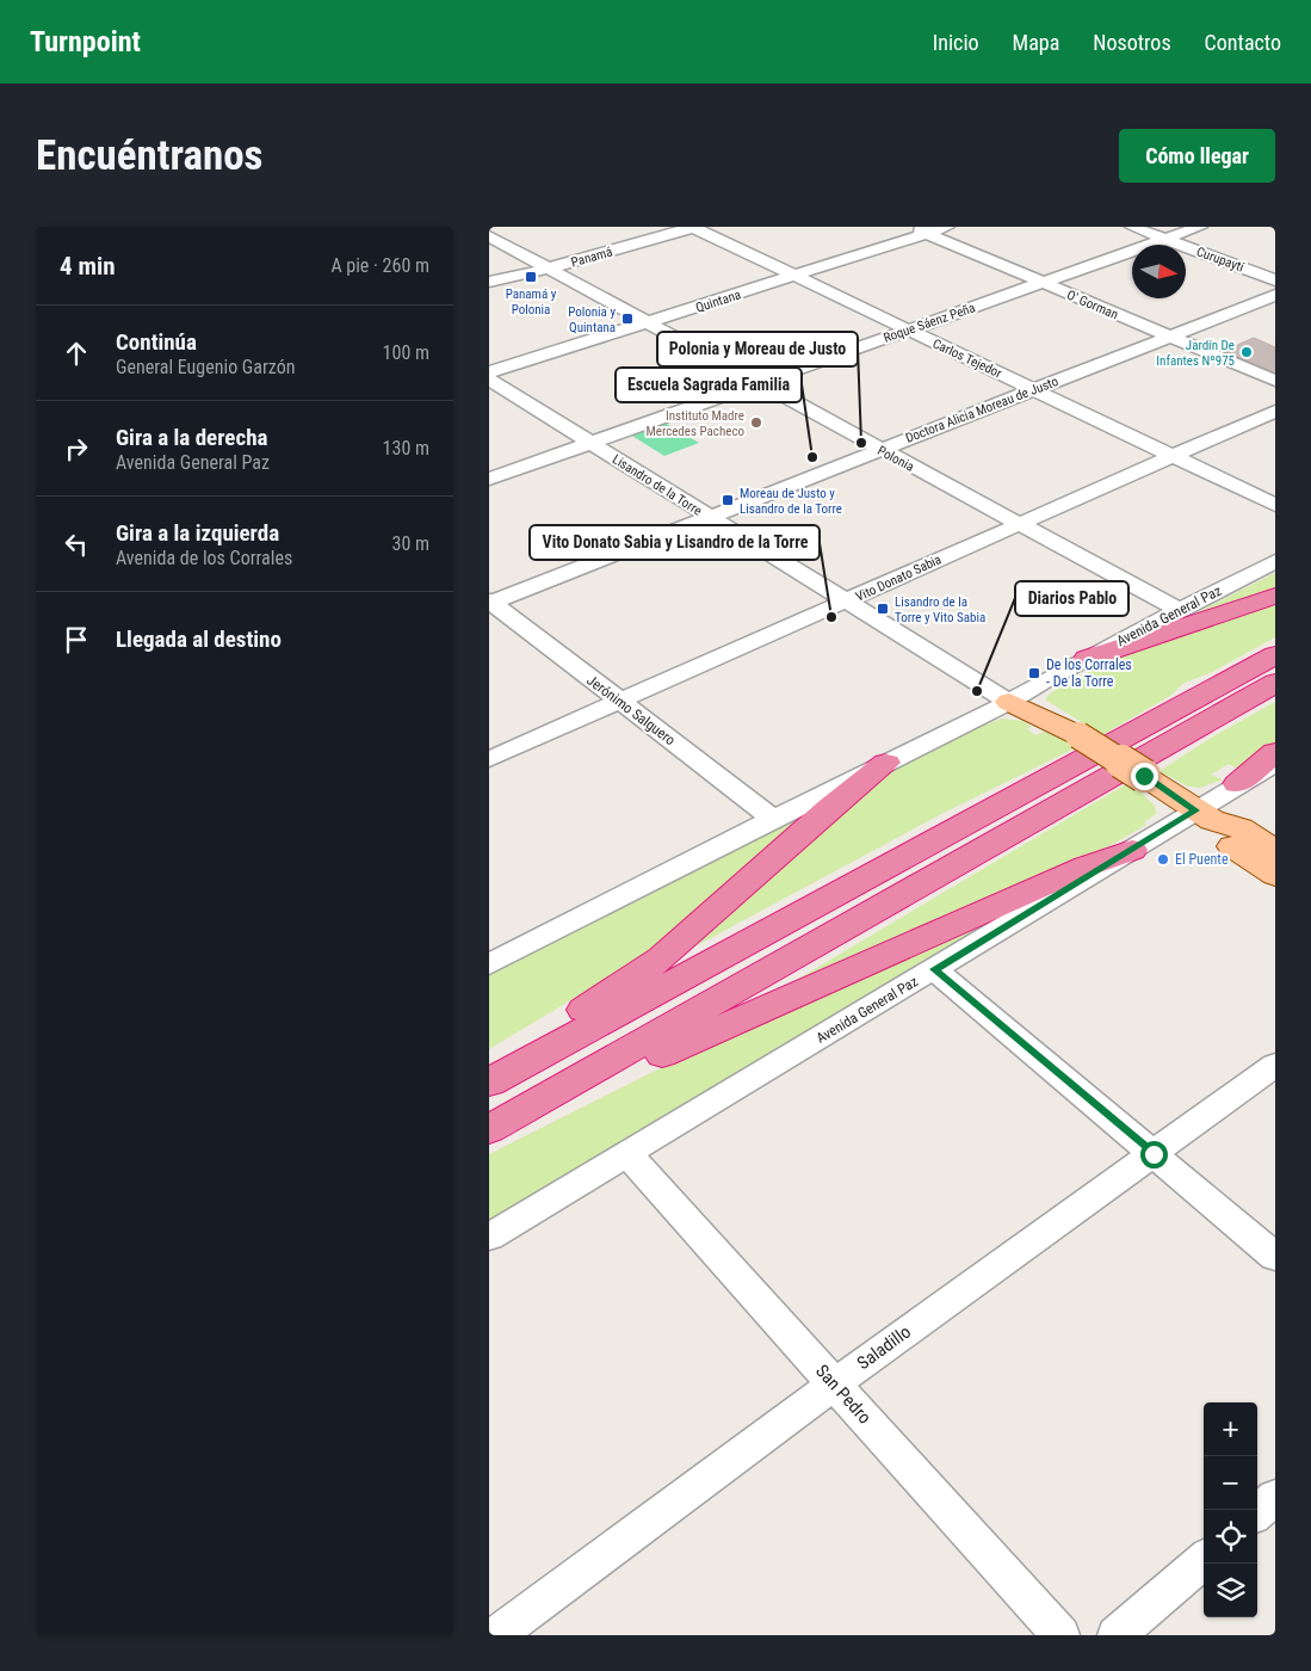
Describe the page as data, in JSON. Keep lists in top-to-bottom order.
{
  "streets": {
    "street": [
      "Panamá",
      "Curupaytí",
      "Quintana",
      "O' Gorman",
      "Roque Sáenz Peña",
      "Carlos Tejedor",
      "Doctora Alicia Moreau de Justo",
      "Polonia",
      "Lisandro de la Torre",
      "Vito Donato Sabia",
      "Avenida General Paz",
      "Jerónimo Salguero",
      "Saladillo",
      "San Pedro"
    ]
  },
  "crossings": [
    ["Panamá", "Carlos Tejedor"],
    ["Panamá", "Polonia"],
    ["Curupaytí", "Roque Sáenz Peña"],
    ["Quintana", "O' Gorman"],
    ["Quintana", "Carlos Tejedor"],
    ["Quintana", "Polonia"],
    ["O' Gorman", "Roque Sáenz Peña"],
    ["O' Gorman", "Doctora Alicia Moreau de Justo"],
    ["Roque Sáenz Peña", "Carlos Tejedor"],
    ["Roque Sáenz Peña", "Polonia"],
    ["Roque Sáenz Peña", "Lisandro de la Torre"],
    ["Carlos Tejedor", "Doctora Alicia Moreau de Justo"],
    ["Carlos Tejedor", "Vito Donato Sabia"],
    ["Doctora Alicia Moreau de Justo", "Polonia"],
    ["Doctora Alicia Moreau de Justo", "Lisandro de la Torre"],
    ["Doctora Alicia Moreau de Justo", "Jerónimo Salguero"],
    ["Polonia", "Vito Donato Sabia"],
    ["Polonia", "Avenida General Paz"],
    ["Lisandro de la Torre", "Vito Donato Sabia"],
    ["Lisandro de la Torre", "Avenida General Paz"],
    ["Vito Donato Sabia", "Jerónimo Salguero"],
    ["Avenida General Paz", "Jerónimo Salguero"],
    ["Avenida General Paz", "San Pedro"],
    ["Saladillo", "San Pedro"]
  ],
  "places": {
    "transit": [
      "Panamá y Polonia",
      "Polonia y Quintana",
      "Moreau de Justo y Lisandro de la Torre",
      "Lisandro de la Torre y Vito Sabia",
      "De los Corrales - De la Torre"
    ],
    "other": [
      "Jardín De Infantes Nº975",
      "Instituto Madre Mercedes Pacheco",
      "Polonia y Moreau de Justo",
      "Escuela Sagrada Familia",
      "Vito Donato Sabia y Lisandro de la Torre",
      "Diarios Pablo",
      "El Puente"
    ]
  },
  "north": "right",
  "page": {
    "header": "Turnpoint",
    "nav": [
      "Inicio",
      "Mapa",
      "Nosotros",
      "Contacto"
    ],
    "buttons": "Cómo llegar",
    "title": "Encuéntranos",
    "heading": ["4 min", "A pie · 260 m"],
    "list": [
      ["Continúa", "General Eugenio Garzón", "100 m"],
      ["Gira a la derecha", "Avenida General Paz", "130 m"],
      ["Gira a la izquierda", "Avenida de los Corrales", "30 m"],
      "Llegada al destino"
    ],
    "map_buttons": ["+", "−"]
  }
}
